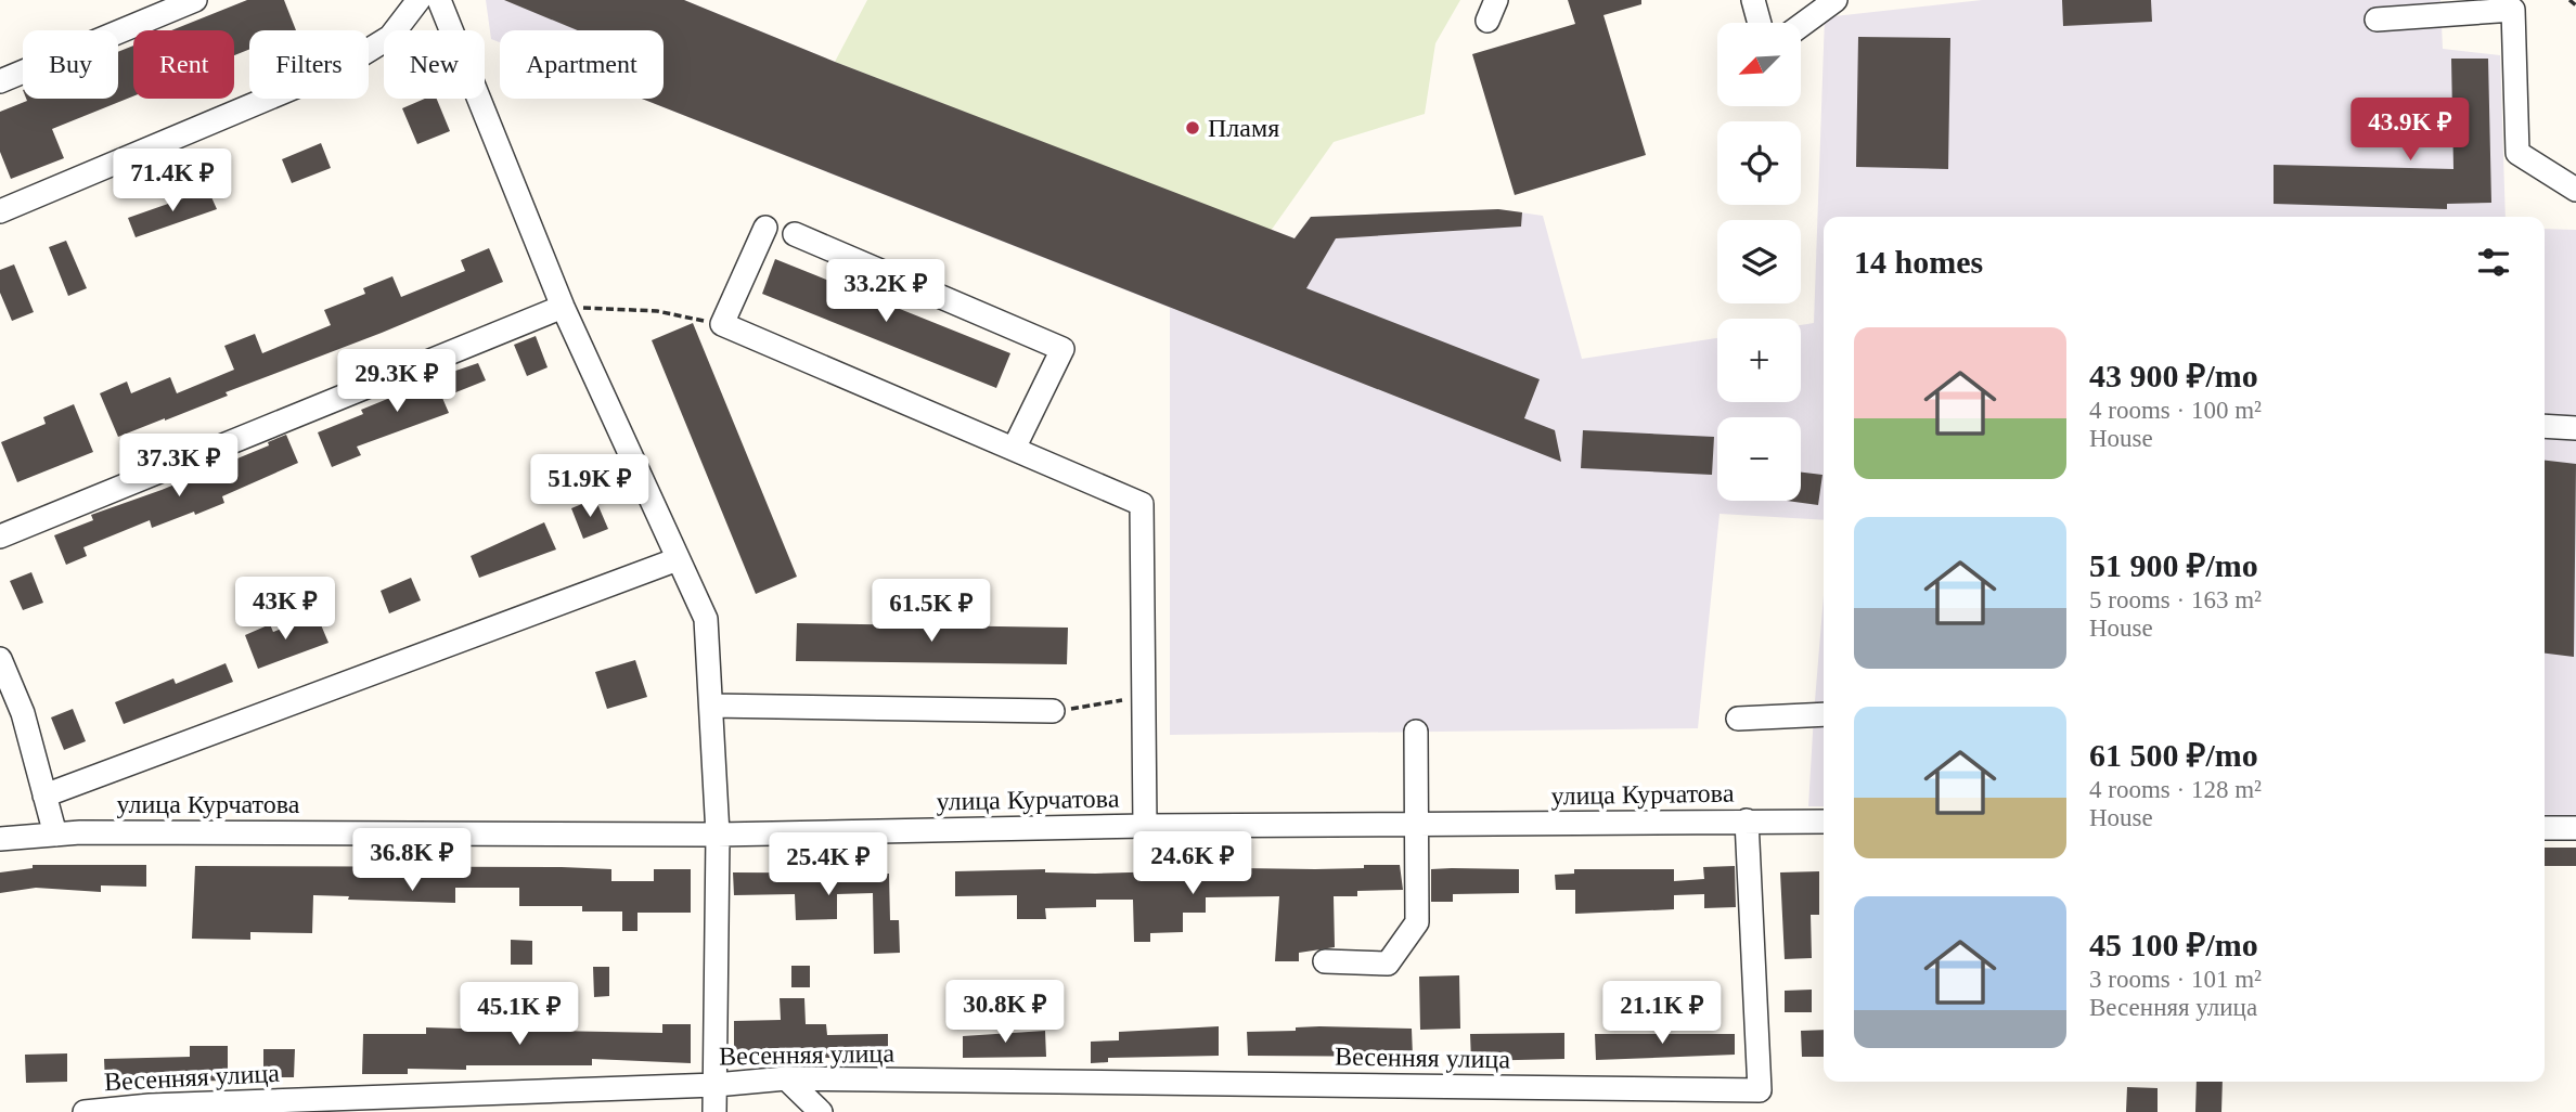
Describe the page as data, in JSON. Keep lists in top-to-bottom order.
{
  "streets": {
    "street": ["улица Курчатова", "Весенняя улица"]
  },
  "crossings": [
    ["улица Курчатова", "Весенняя улица"]
  ],
  "places": ["Пламя"],
  "north": "bottom left",
  "page": {
    "map_buttons": ["+", "−"],
    "chip": [
      "Buy",
      "Rent",
      "Filters",
      "New",
      "Apartment"
    ],
    "price": [
      "43.9K ₽",
      "71.4K ₽",
      "33.2K ₽",
      "29.3K ₽",
      "37.3K ₽",
      "51.9K ₽",
      "43K ₽",
      "61.5K ₽",
      "36.8K ₽",
      "24.6K ₽",
      "25.4K ₽",
      "30.8K ₽",
      "21.1K ₽",
      "45.1K ₽"
    ],
    "heading": "14 homes",
    "list": [
      {
        "name": "43 900 ₽/mo",
        "note": "4 rooms · 100 m² · House"
      },
      {
        "name": "51 900 ₽/mo",
        "note": "5 rooms · 163 m² · House"
      },
      {
        "name": "61 500 ₽/mo",
        "note": "4 rooms · 128 m² · House"
      },
      {
        "name": "45 100 ₽/mo",
        "note": "3 rooms · 101 m² · Весенняя улица"
      }
    ]
  }
}
